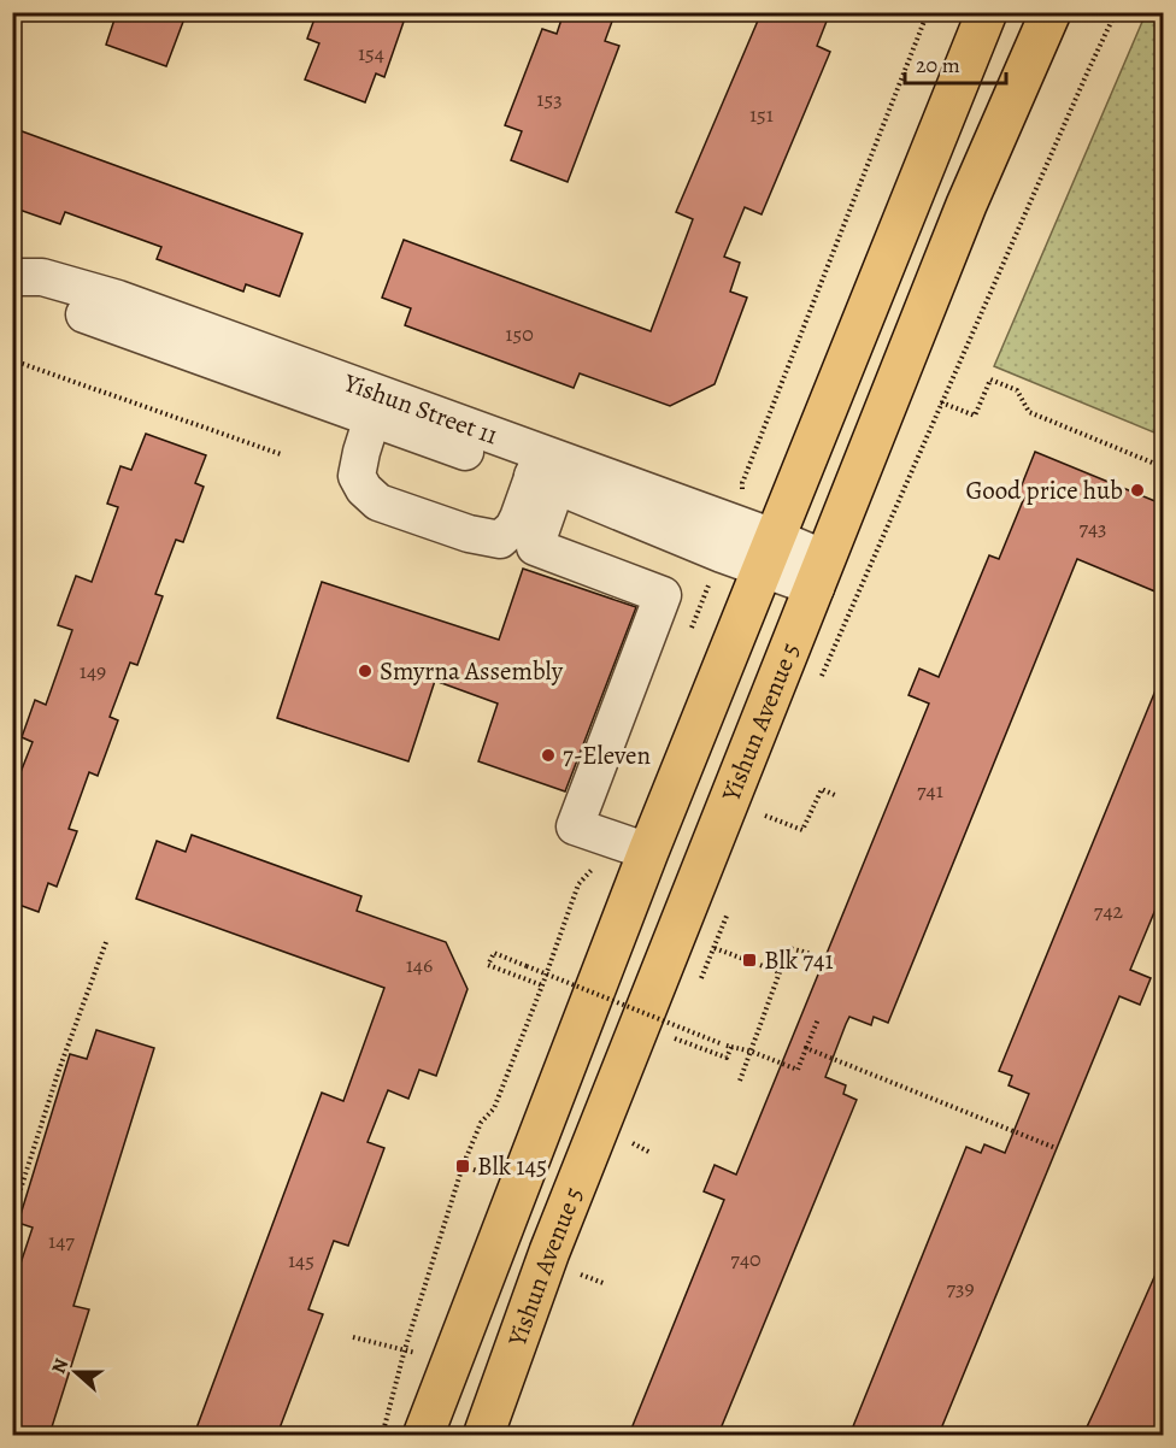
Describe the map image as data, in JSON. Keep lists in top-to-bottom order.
{
  "streets": {
    "main road": ["Yishun Avenue 5"],
    "street": ["Yishun Street 11"]
  },
  "crossings": [
    ["Yishun Street 11", "Yishun Avenue 5"]
  ],
  "places": {
    "other": ["Good price hub", "Smyrna Assembly", "7-Eleven"],
    "transit": ["Blk 741", "Blk 145"]
  },
  "house_numbers": [
    "154",
    "153",
    "151",
    "150",
    "743",
    "149",
    "741",
    "742",
    "146",
    "147",
    "740",
    "145",
    "739"
  ],
  "scale_bar": "20 m",
  "north": "left"
}
